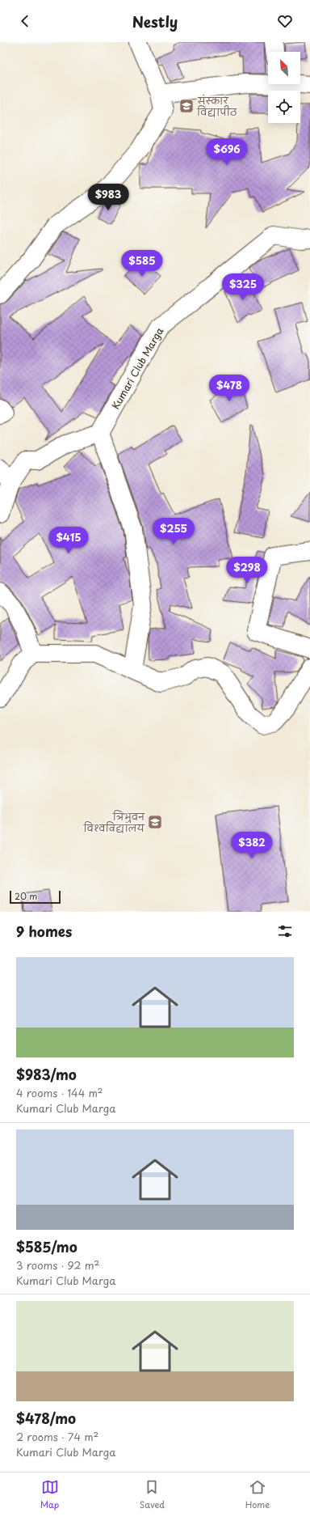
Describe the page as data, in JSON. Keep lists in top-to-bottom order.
{
  "streets": {
    "street": ["Kumari Club Marga"]
  },
  "places": {
    "school or university": ["संस्कार विद्यापीठ", "त्रिभुवन विश्वविद्यालय"]
  },
  "scale_bar": "20 m",
  "north": "top left",
  "page": {
    "header": "Nestly",
    "price": [
      "$696",
      "$983",
      "$585",
      "$325",
      "$478",
      "$255",
      "$415",
      "$298",
      "$382"
    ],
    "scale": "20 m",
    "heading": "9 homes",
    "list": [
      {
        "name": "$983/mo",
        "note": "4 rooms · 144 m² · Kumari Club Marga"
      },
      {
        "name": "$585/mo",
        "note": "3 rooms · 92 m² · Kumari Club Marga"
      },
      {
        "name": "$478/mo",
        "note": "2 rooms · 74 m² · Kumari Club Marga"
      }
    ],
    "tabs": ["Map", "Saved", "Home"]
  }
}
